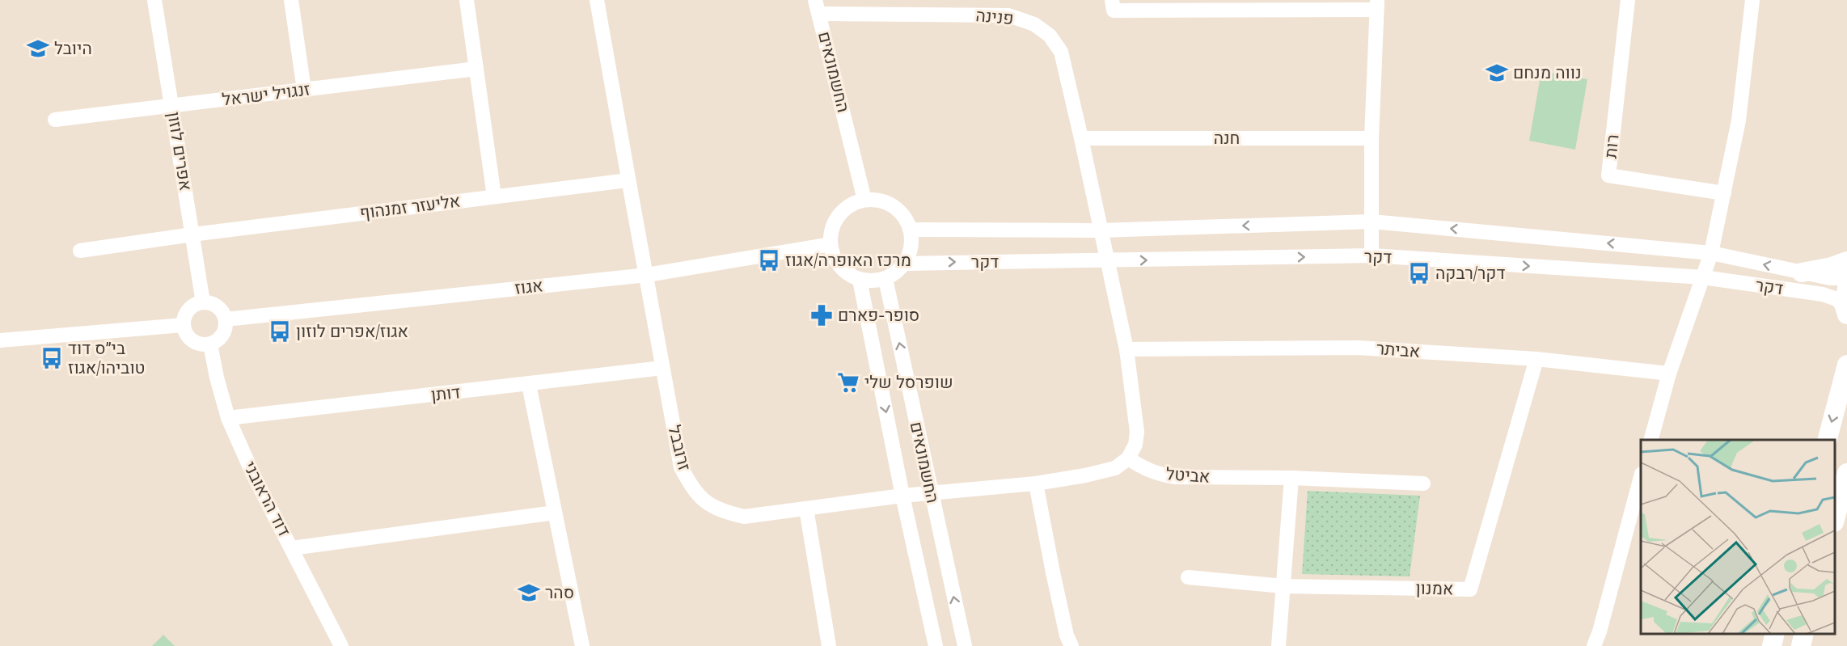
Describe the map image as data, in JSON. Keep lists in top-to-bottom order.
{
  "streets": {
    "street": [
      "פנינה",
      "החשמונאים",
      "זנגויל ישראל",
      "חנה",
      "רות",
      "אפרים לוזון",
      "אליעזר זמנהוף",
      "דקר",
      "אגוז",
      "אביתר",
      "דותן",
      "זרובבל",
      "אביטל",
      "דוד הראובני",
      "אמנון"
    ]
  },
  "crossings": [
    ["פנינה", "החשמונאים"],
    ["פנינה", "חנה"],
    ["פנינה", "דקר"],
    ["פנינה", "אביתר"],
    ["פנינה", "אביטל"],
    ["החשמונאים", "דקר"],
    ["החשמונאים", "אגוז"],
    ["החשמונאים", "זרובבל"],
    ["זנגויל ישראל", "אפרים לוזון"],
    ["אפרים לוזון", "אליעזר זמנהוף"],
    ["אפרים לוזון", "אגוז"],
    ["אפרים לוזון", "דוד הראובני"],
    ["אליעזר זמנהוף", "זרובבל"],
    ["דקר", "אגוז"],
    ["אגוז", "זרובבל"],
    ["אגוז", "דוד הראובני"],
    ["אביתר", "אמנון"],
    ["דותן", "זרובבל"],
    ["דותן", "דוד הראובני"]
  ],
  "places": {
    "school or university": ["היובל", "נווה מנחם", "סהר"],
    "bus stop": [
      "מרכז האופרה/אגוז",
      "דקר/רבקה",
      "אגוז/אפרים לוזון",
      "בי״ס דוד טוביהו/אגוז"
    ],
    "pharmacy": ["סופר-פארם"],
    "supermarket": ["שופרסל שלי"]
  }
}
